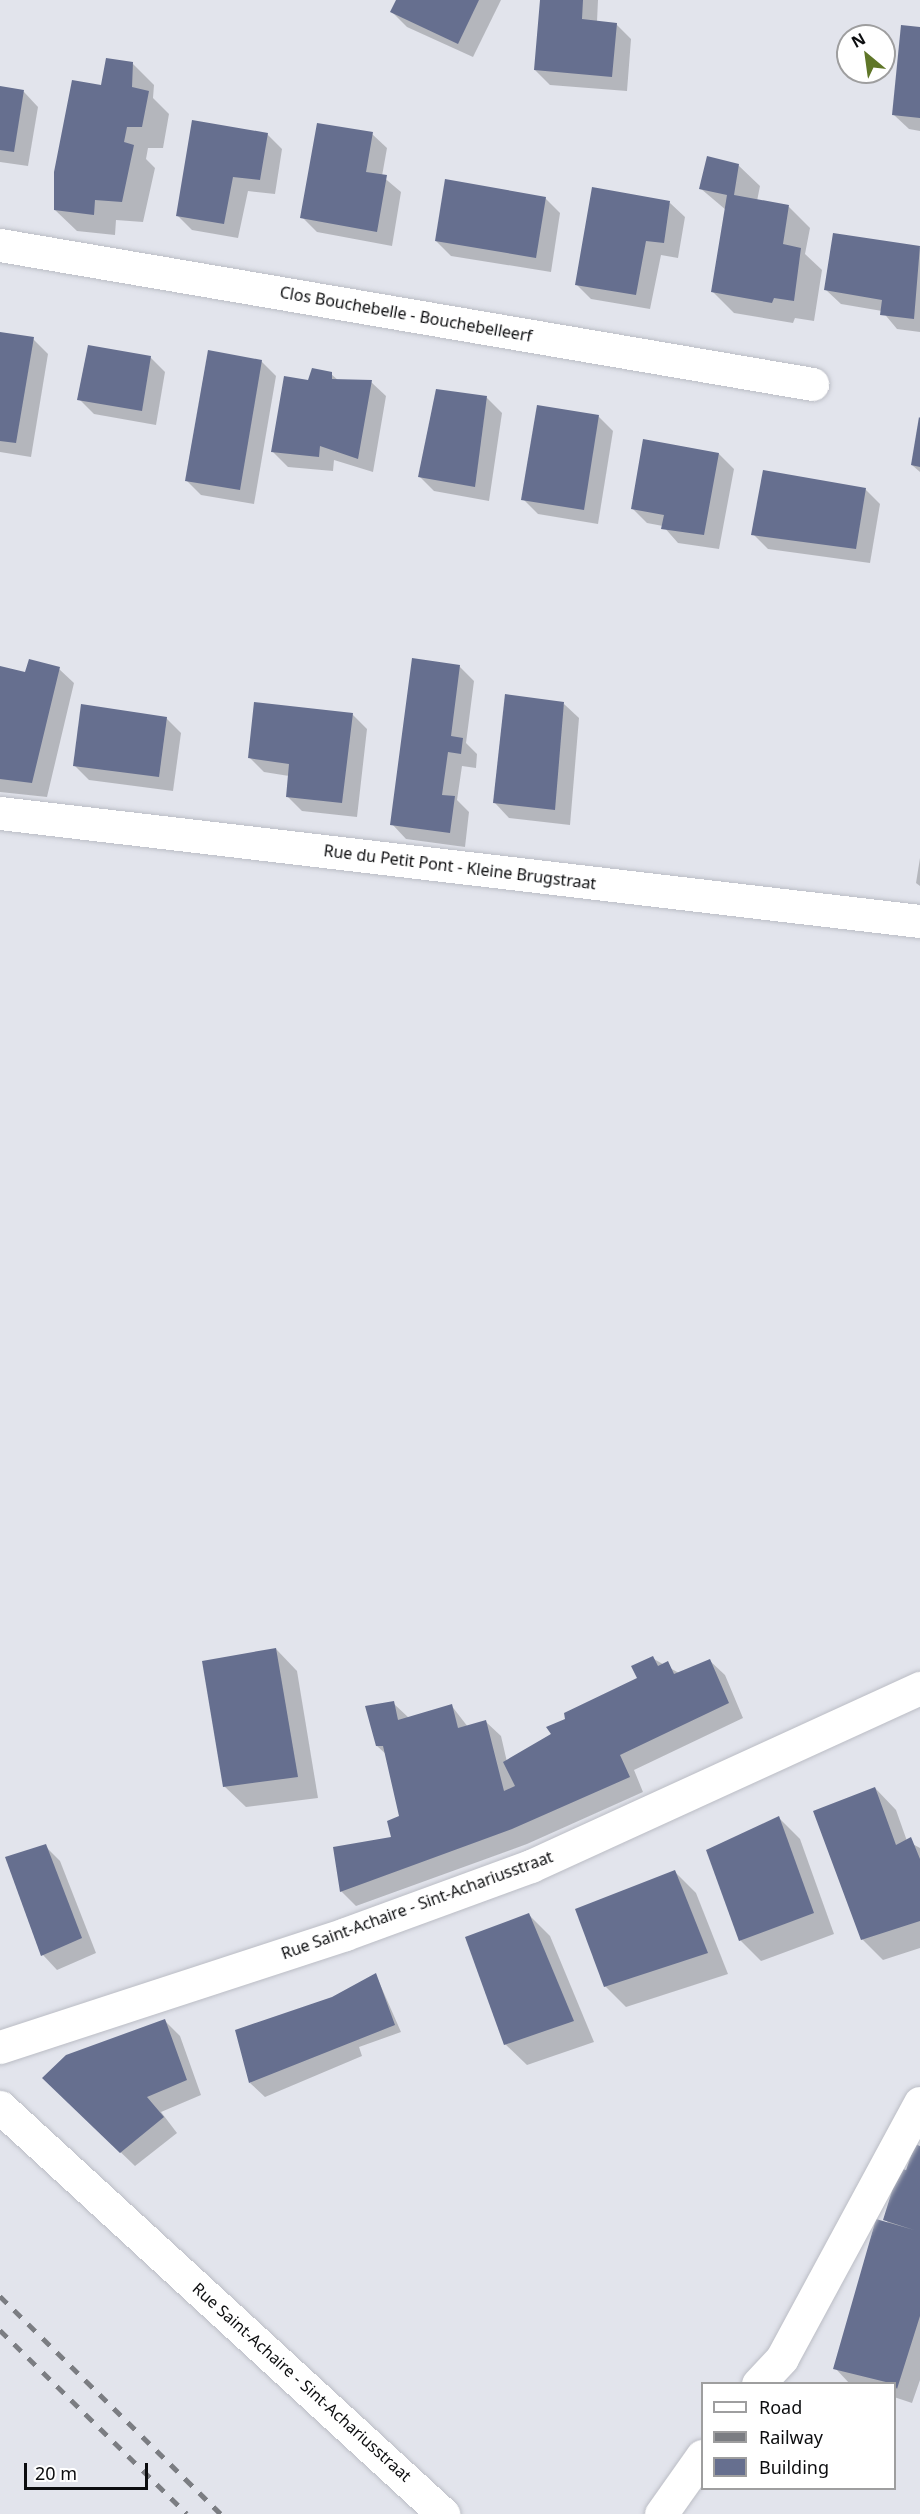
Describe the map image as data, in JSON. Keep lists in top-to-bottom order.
{
  "streets": {
    "street": ["Clos Bouchebelle - Bouchebelleerf", "Rue du Petit Pont - Kleine Brugstraat", "Rue Saint-Achaire - Sint-Achariusstraat"]
  },
  "legend": ["Road", "Railway", "Building"],
  "scale_bar": "20 m",
  "north": "top left"
}
